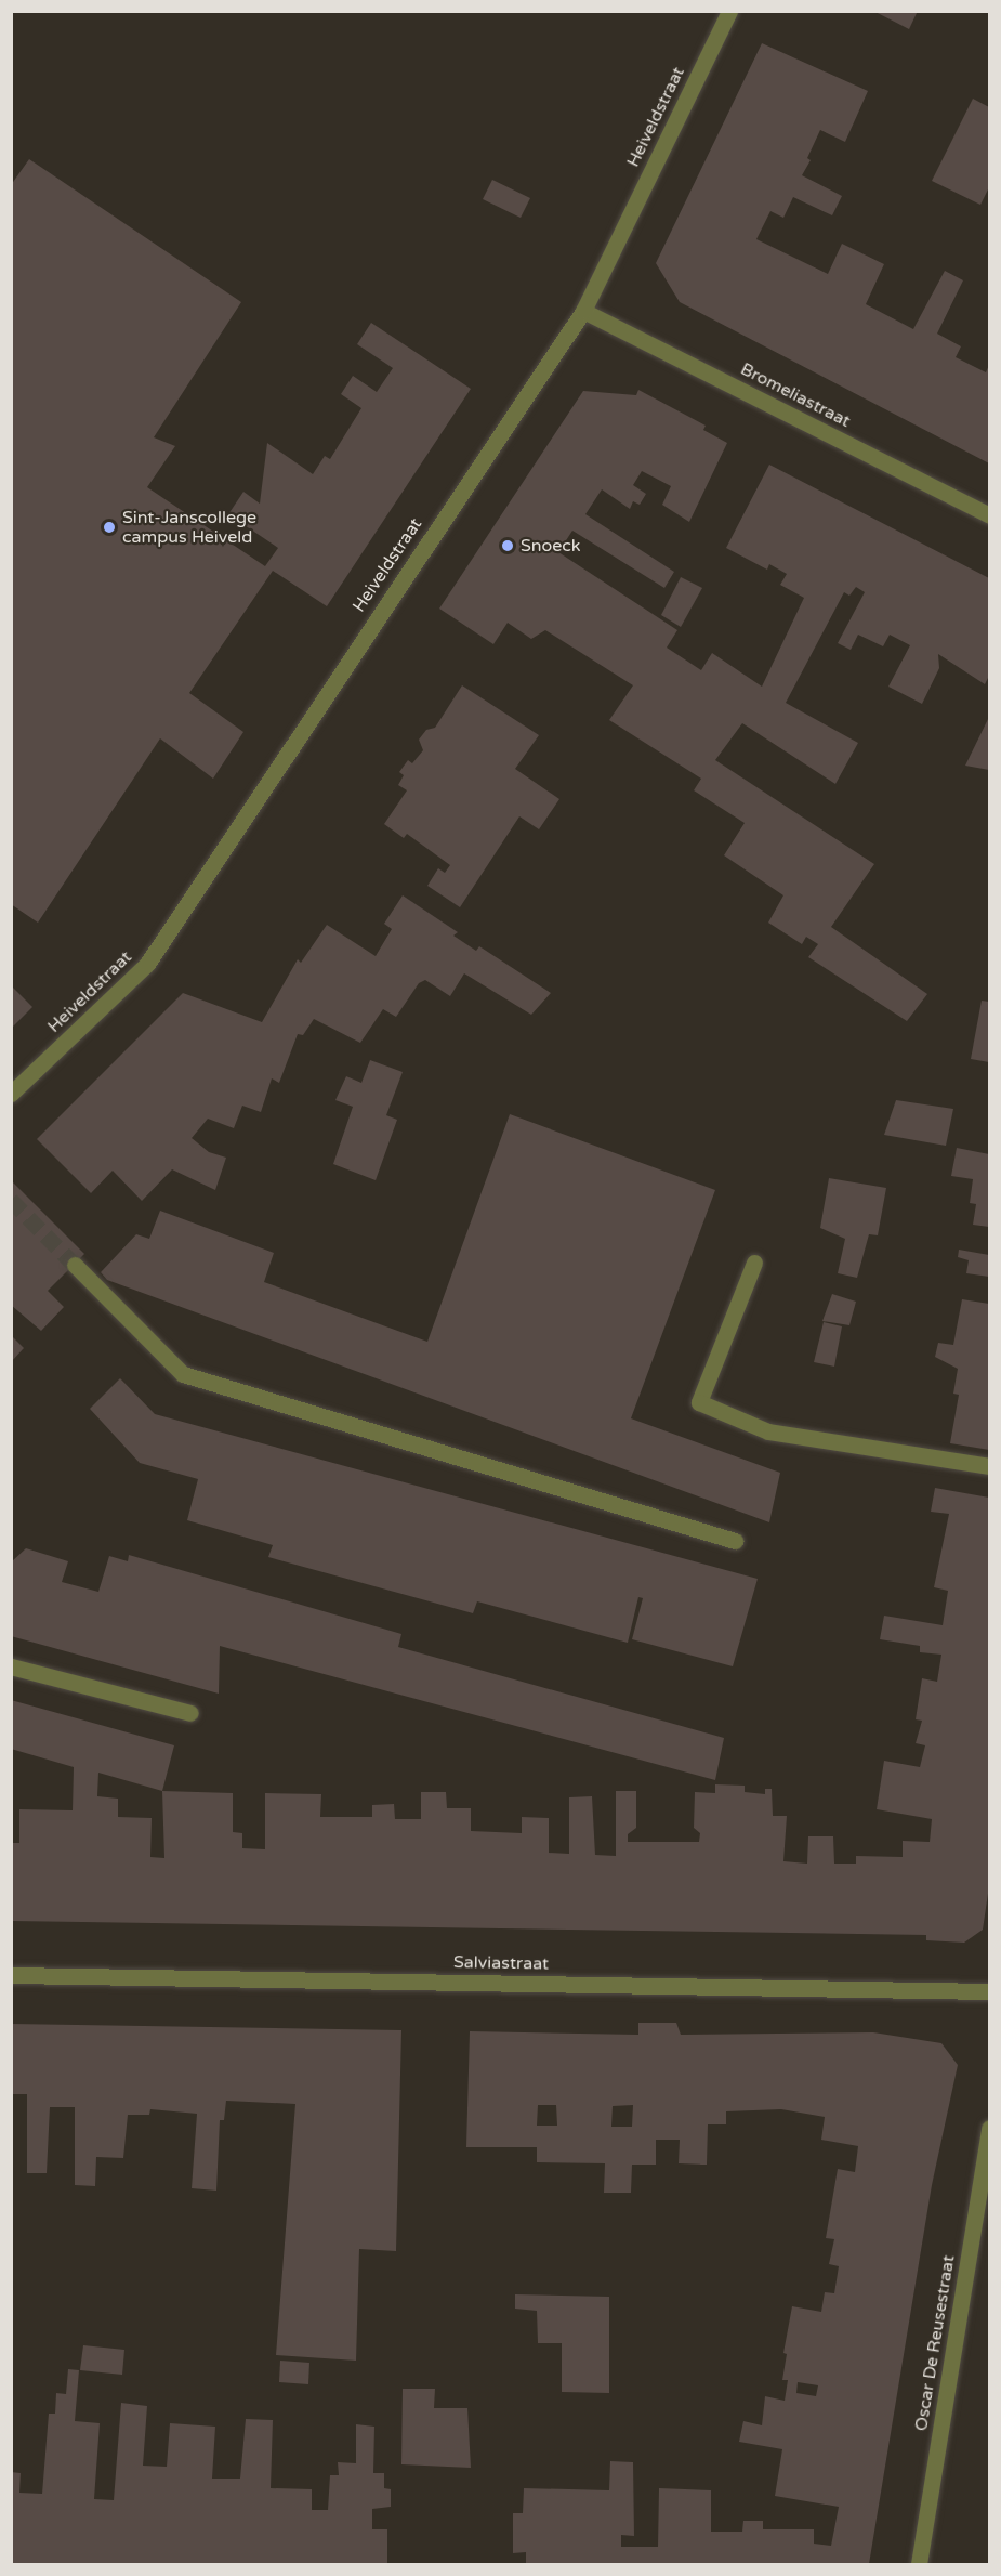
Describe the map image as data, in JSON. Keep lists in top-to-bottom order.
{
  "streets": {
    "street": [
      "Heiveldstraat",
      "Bromeliastraat",
      "Salviastraat",
      "Oscar De Reusestraat"
    ]
  },
  "crossings": [
    ["Heiveldstraat", "Bromeliastraat"]
  ],
  "places": ["Sint-Janscollege campus Heiveld", "Snoeck"]
}
